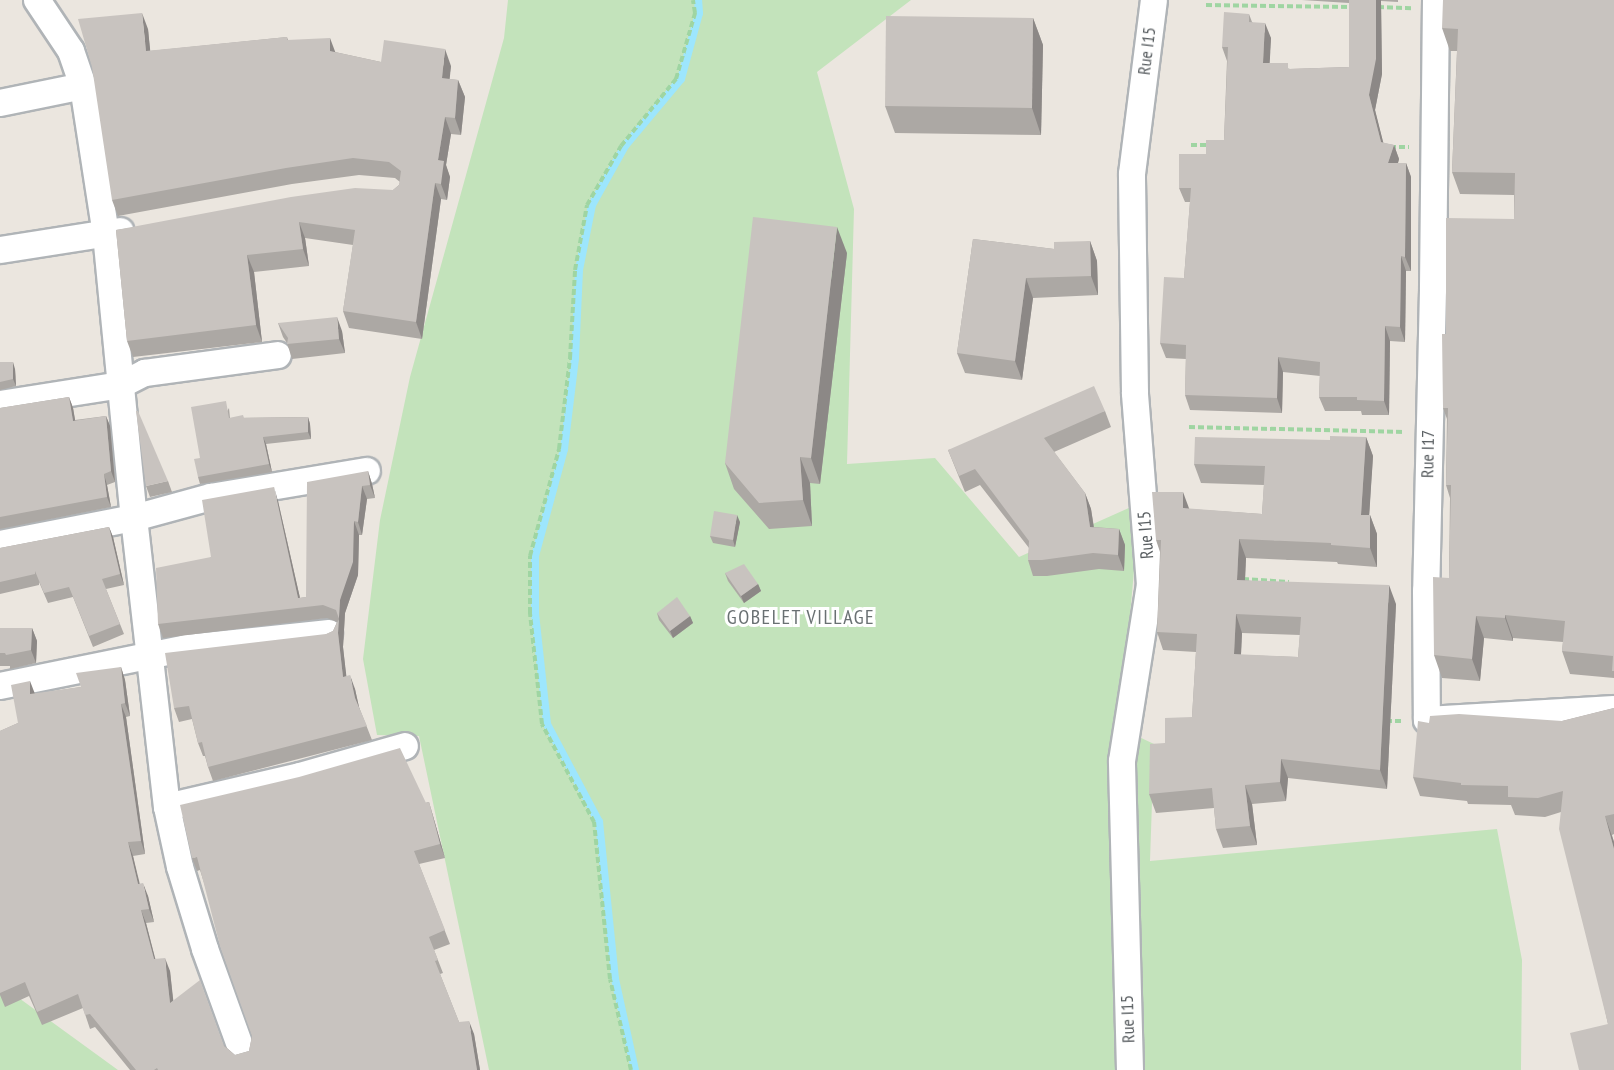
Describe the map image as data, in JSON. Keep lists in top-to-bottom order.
{
  "streets": {
    "street": ["Rue I15", "Rue I17"]
  },
  "districts": ["GOBELET VILLAGE"]
}
